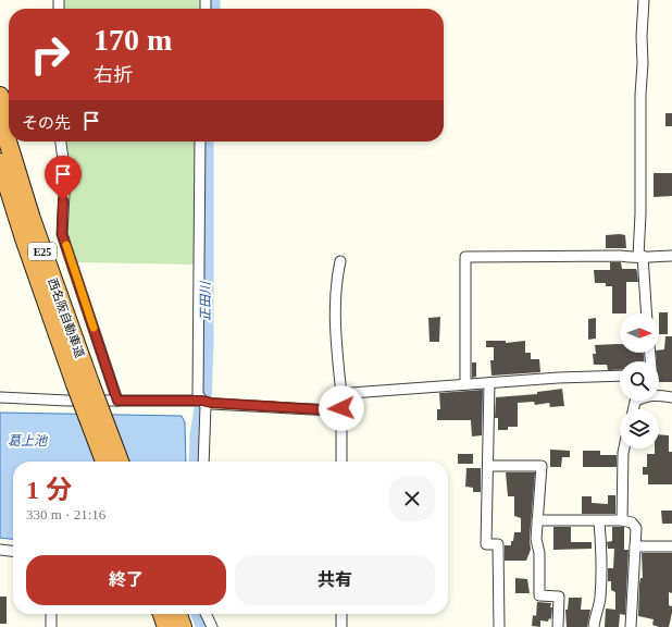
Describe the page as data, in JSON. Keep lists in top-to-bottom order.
{
  "streets": {
    "highway": ["E25", "西名阪自動車道"]
  },
  "water": ["正田川", "葛上池"],
  "north": "right",
  "page": {
    "turn": ["170 m", "右折"],
    "then": "その先",
    "heading": ["1 分", "330 m · 21:16"],
    "buttons": ["終了", "共有"]
  }
}
